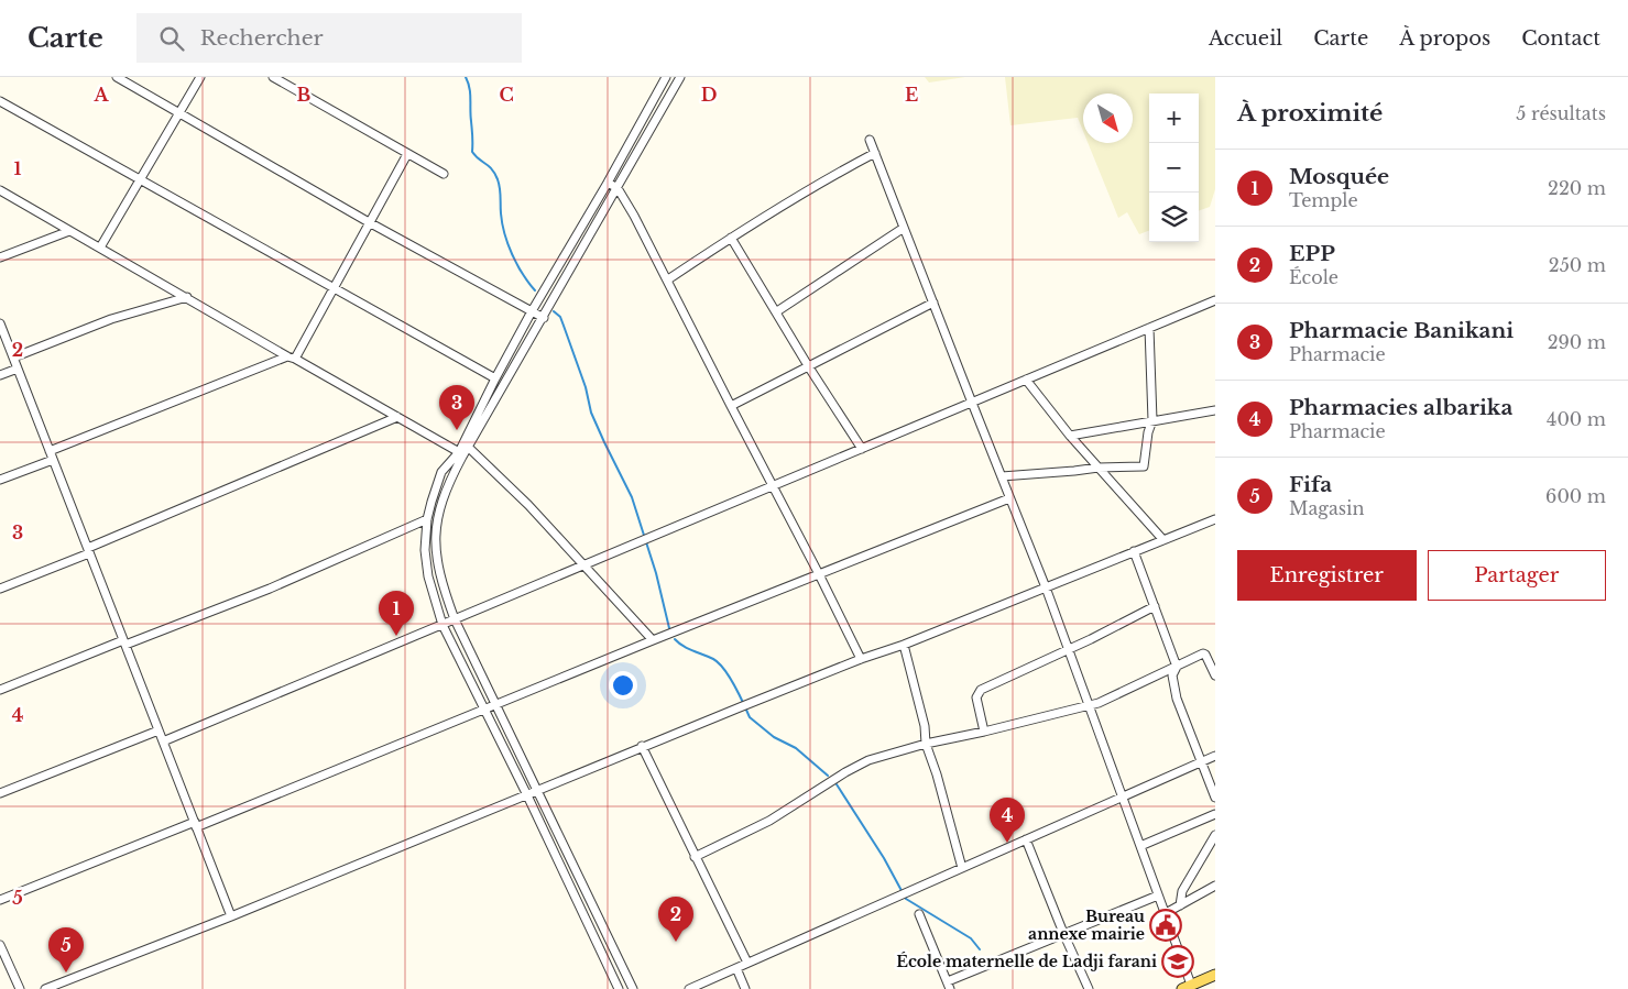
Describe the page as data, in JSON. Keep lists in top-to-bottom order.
{
  "places": {
    "public building": ["Bureau annexe mairie"],
    "school or university": ["École maternelle de Ladji farani"]
  },
  "north": "bottom right",
  "page": {
    "header": "Carte",
    "search": "Rechercher",
    "nav": [
      "Accueil",
      "Carte",
      "À propos",
      "Contact"
    ],
    "heading": ["À proximité", "5 résultats"],
    "map_buttons": ["+", "−"],
    "list": [
      {
        "mark": "1",
        "name": "Mosquée",
        "note": "Temple",
        "value": "220 m"
      },
      {
        "mark": "2",
        "name": "EPP",
        "note": "École",
        "value": "250 m"
      },
      {
        "mark": "3",
        "name": "Pharmacie Banikani",
        "note": "Pharmacie",
        "value": "290 m"
      },
      {
        "mark": "4",
        "name": "Pharmacies albarika",
        "note": "Pharmacie",
        "value": "400 m"
      },
      {
        "mark": "5",
        "name": "Fifa",
        "note": "Magasin",
        "value": "600 m"
      }
    ],
    "pins": [
      "3",
      "1",
      "4",
      "2",
      "5"
    ],
    "buttons": ["Enregistrer", "Partager"]
  },
  "grid": {
    "columns": [
      "A",
      "B",
      "C",
      "D",
      "E"
    ],
    "rows": [
      "1",
      "2",
      "3",
      "4",
      "5"
    ]
  }
}
